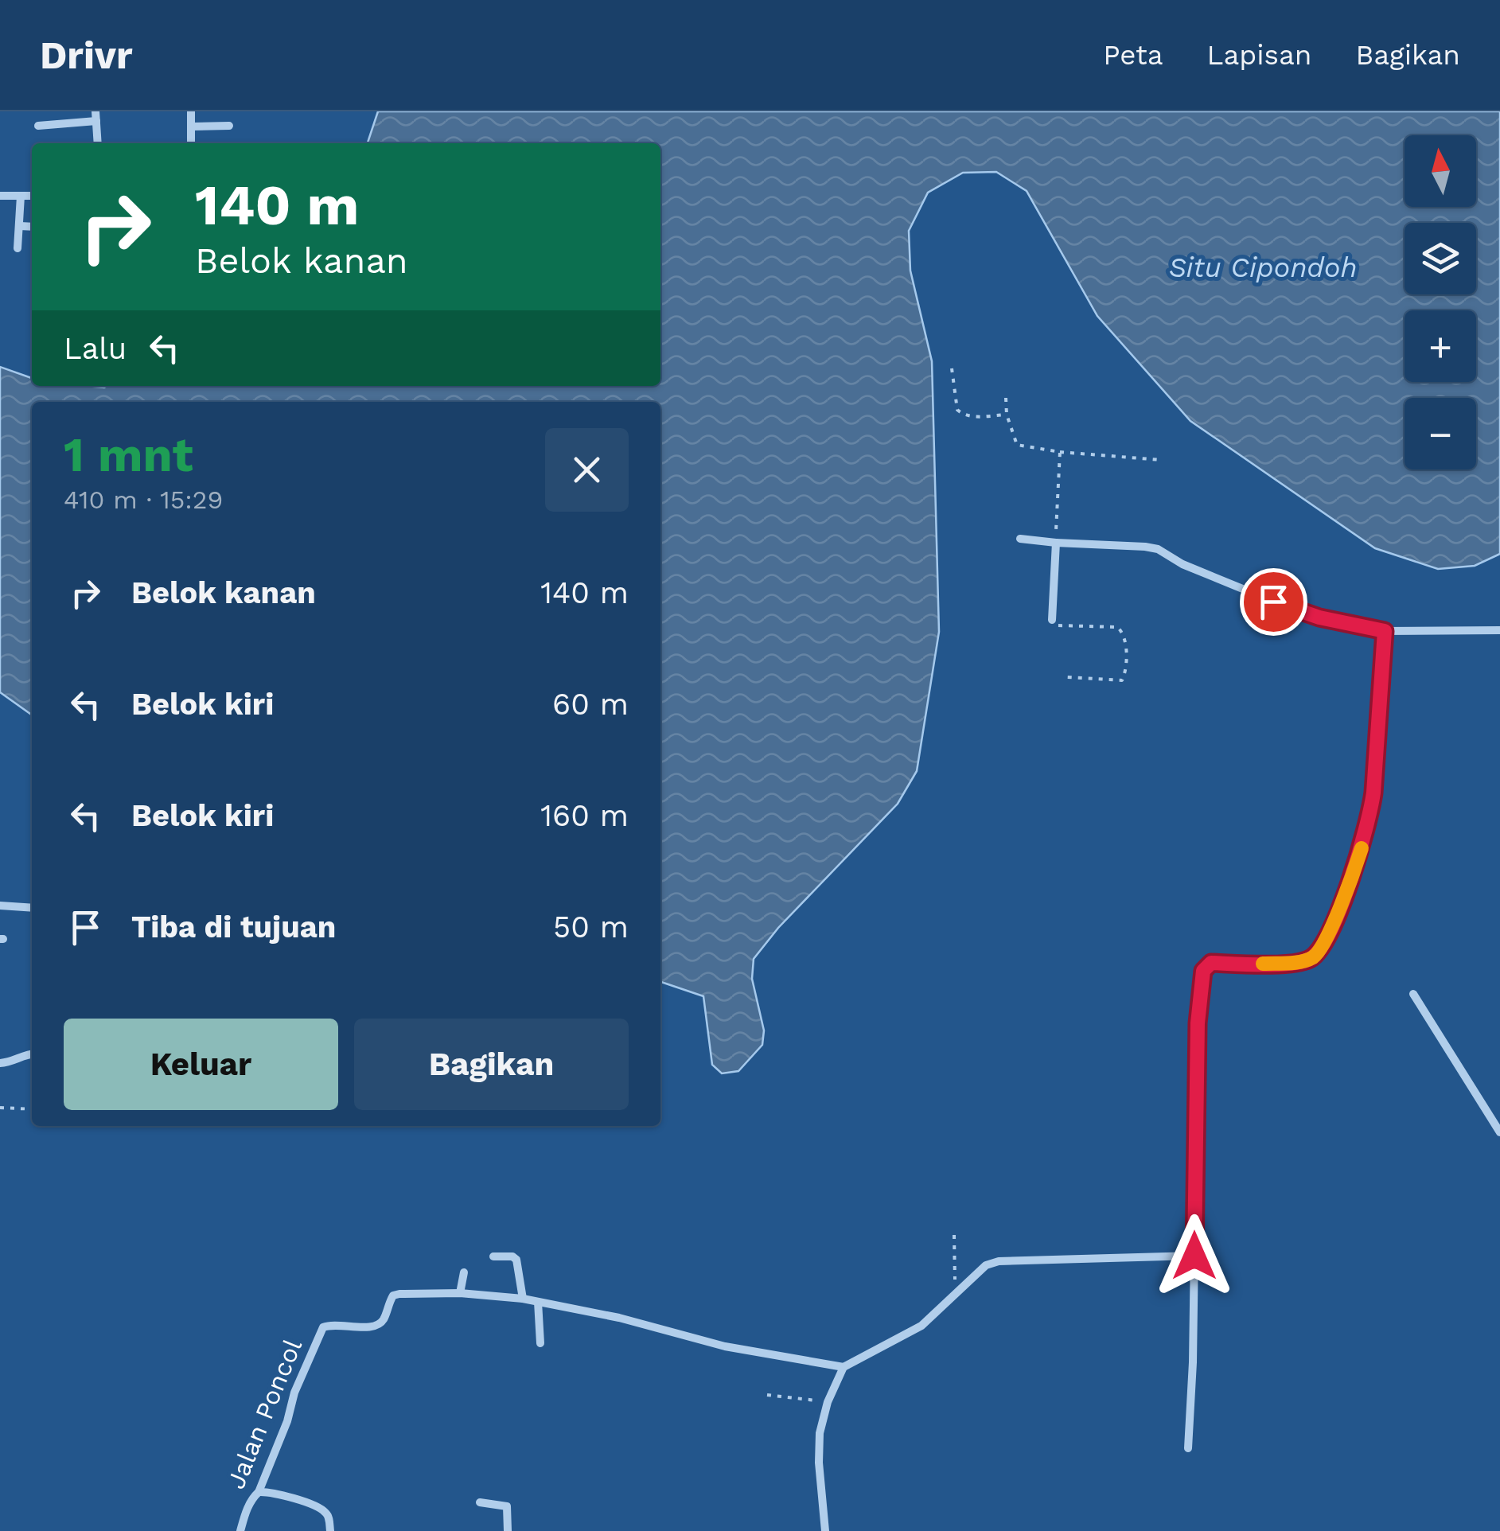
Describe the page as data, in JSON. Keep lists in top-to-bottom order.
{
  "streets": {
    "street": ["Jalan Poncol"]
  },
  "water": ["Situ Cipondoh"],
  "north": "top",
  "page": {
    "header": "Drivr",
    "nav": ["Peta", "Lapisan", "Bagikan"],
    "map_buttons": ["+", "−"],
    "turn": ["140 m", "Belok kanan"],
    "then": "Lalu",
    "heading": ["1 mnt", "410 m · 15:29"],
    "list": [
      {
        "name": "Belok kanan",
        "value": "140 m"
      },
      {
        "name": "Belok kiri",
        "value": "60 m"
      },
      {
        "name": "Belok kiri",
        "value": "160 m"
      },
      {
        "name": "Tiba di tujuan",
        "value": "50 m"
      }
    ],
    "buttons": ["Keluar", "Bagikan"]
  }
}
